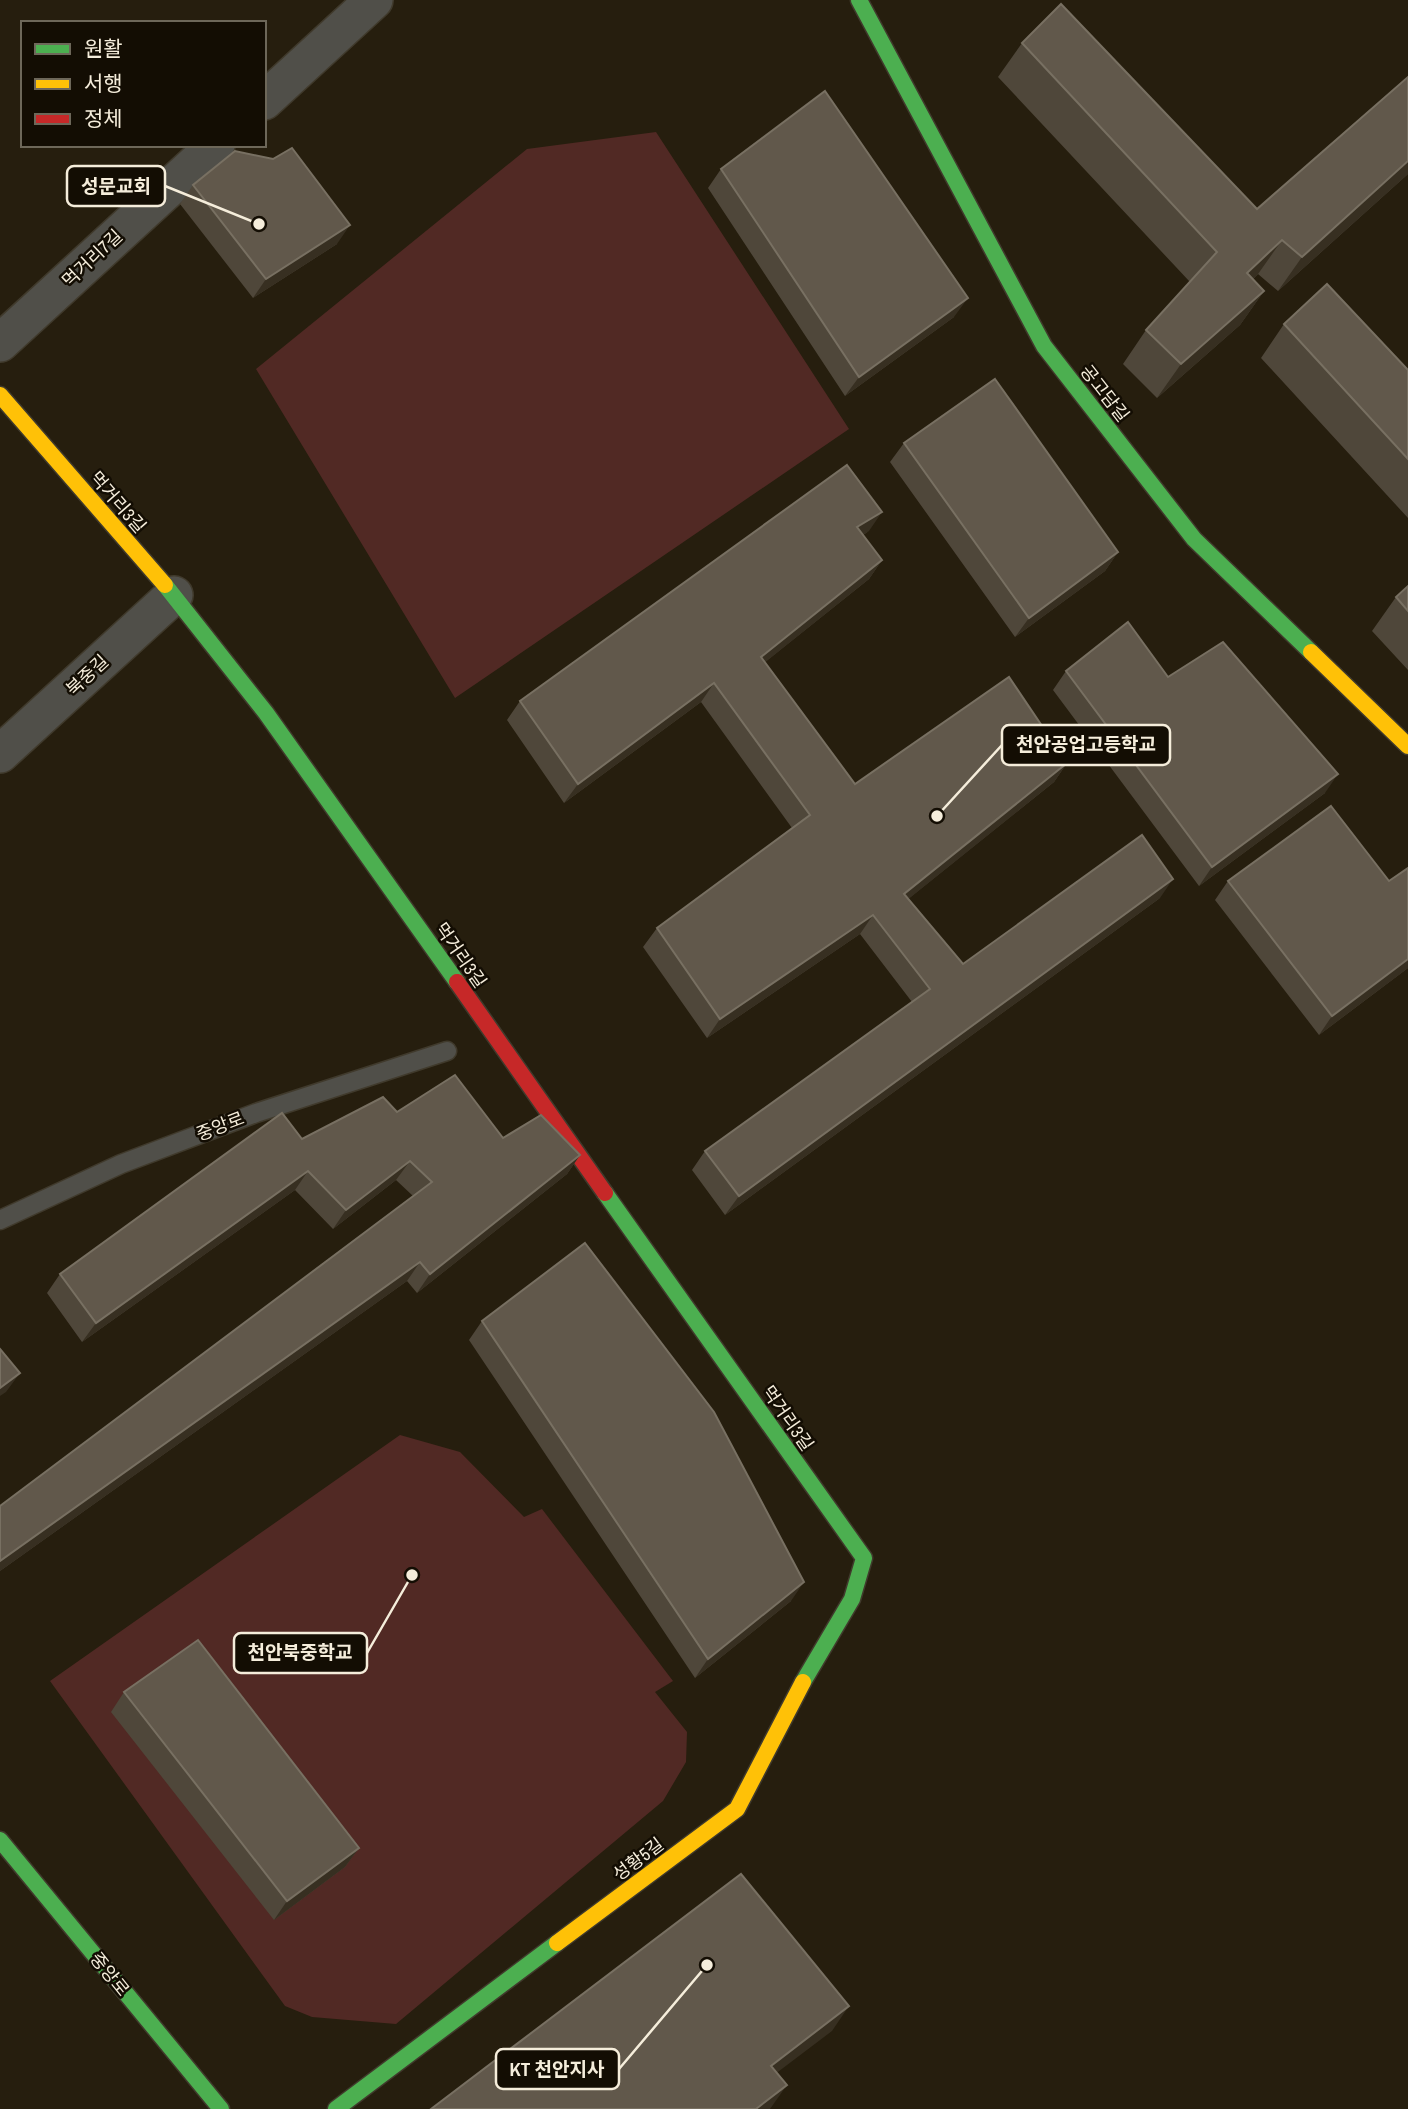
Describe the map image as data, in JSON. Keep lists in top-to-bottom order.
{
  "streets": {
    "street": [
      "먹거리7길",
      "공고담길",
      "먹거리3길",
      "북중길",
      "중앙로",
      "성황5길"
    ]
  },
  "crossings": [
    ["먹거리3길", "북중길"],
    ["먹거리3길", "성황5길"]
  ],
  "places": [
    "성문교회",
    "천안공업고등학교",
    "천안북중학교",
    "KT 천안지사"
  ],
  "legend": ["원활", "서행", "정체"]
}
